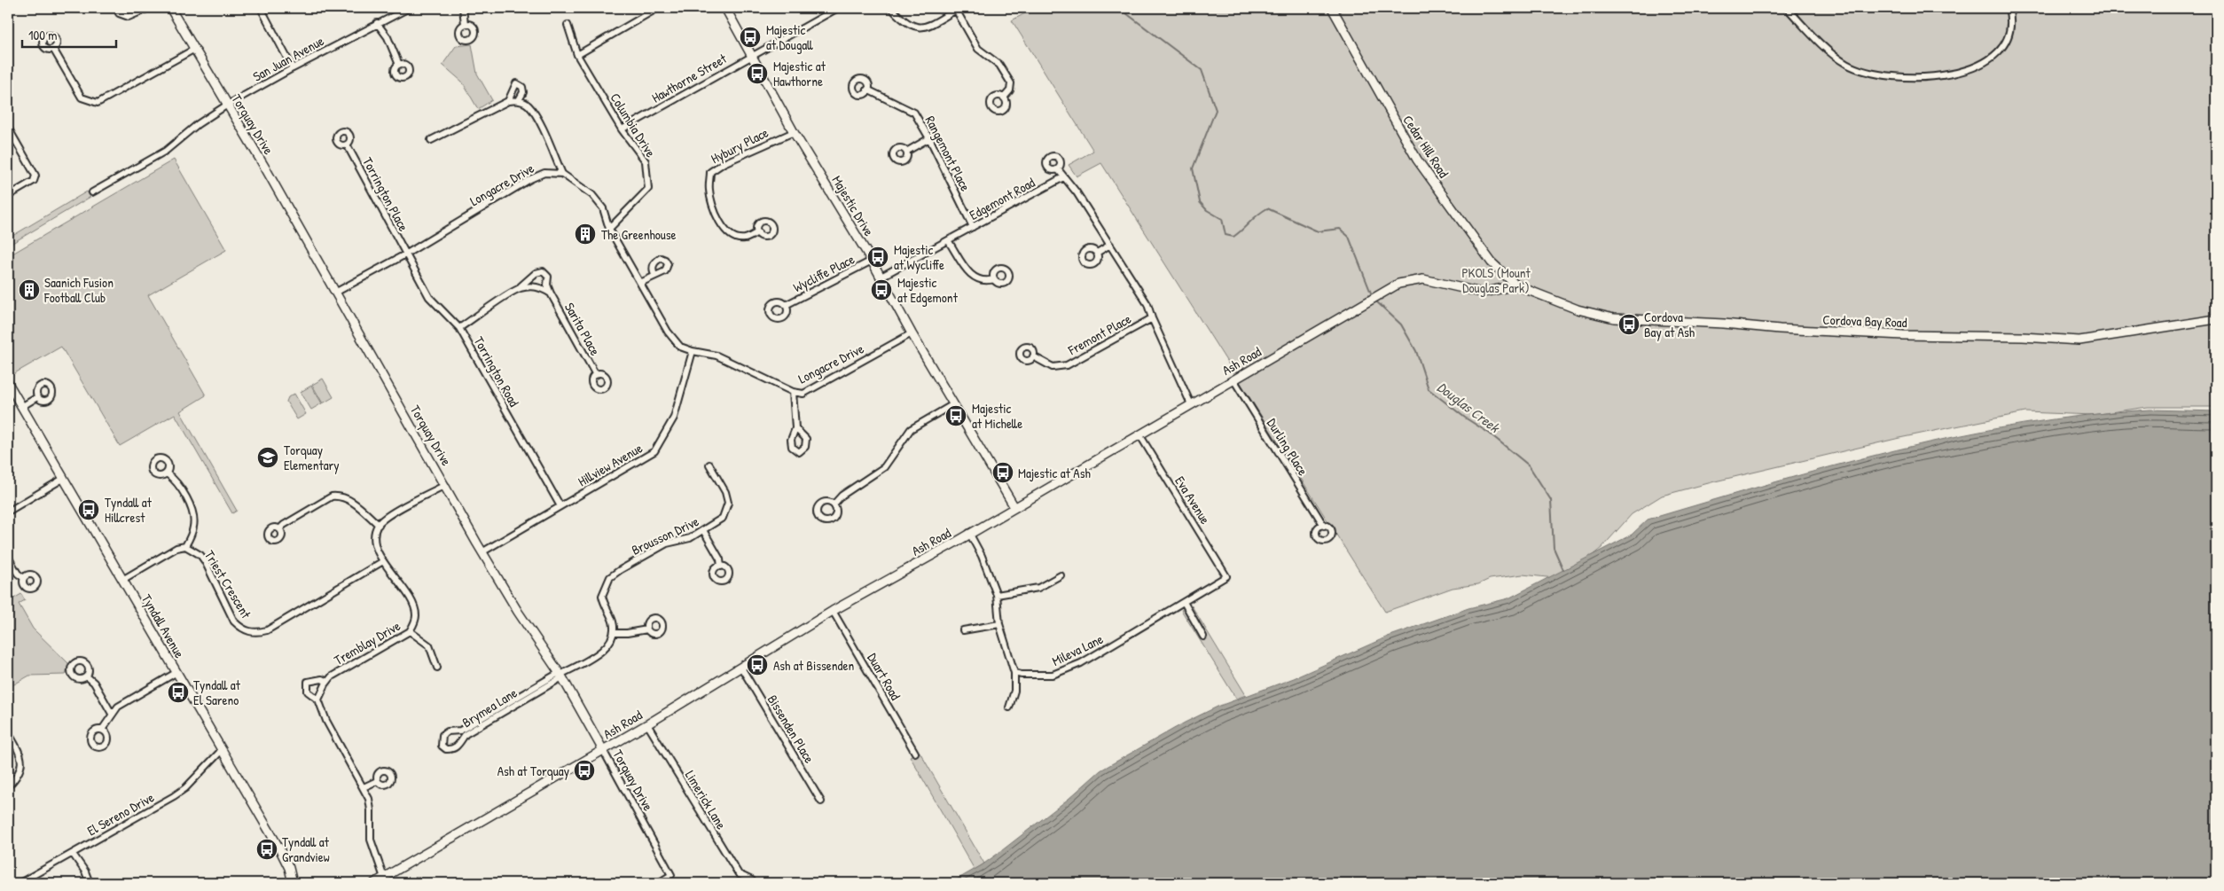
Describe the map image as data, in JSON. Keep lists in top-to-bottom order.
{
  "streets": {
    "main road": [
      "Torquay Drive",
      "Cedar Hill Road",
      "Majestic Drive",
      "Cordova Bay Road",
      "Ash Road",
      "Tyndall Avenue"
    ],
    "street": [
      "San Juan Avenue",
      "Hawthorne Street",
      "Columbia Drive",
      "Hybury Place",
      "Rangemont Place",
      "Longacre Drive",
      "Torrington Place",
      "Edgemont Road",
      "Wycliffe Place",
      "Sarita Place",
      "Fremont Place",
      "Torrington Road",
      "Durling Place",
      "Hillview Avenue",
      "Eva Avenue",
      "Brousson Drive",
      "Triest Crescent",
      "Tremblay Drive",
      "Mileva Lane",
      "Duart Road",
      "Brymea Lane",
      "Bissenden Place",
      "Limerick Lane",
      "El Sereno Drive"
    ]
  },
  "crossings": [
    ["San Juan Avenue", "Torquay Drive"],
    ["Hawthorne Street", "Columbia Drive"],
    ["Hawthorne Street", "Majestic Drive"],
    ["Torquay Drive", "Longacre Drive"],
    ["Torquay Drive", "Ash Road"],
    ["Torquay Drive", "Hillview Avenue"],
    ["Torquay Drive", "Brymea Lane"],
    ["Columbia Drive", "Longacre Drive"],
    ["Hybury Place", "Majestic Drive"],
    ["Cedar Hill Road", "Cordova Bay Road"],
    ["Cedar Hill Road", "Ash Road"],
    ["Rangemont Place", "Edgemont Road"],
    ["Longacre Drive", "Torrington Place"],
    ["Longacre Drive", "Majestic Drive"],
    ["Longacre Drive", "Torrington Road"],
    ["Longacre Drive", "Hillview Avenue"],
    ["Torrington Place", "Torrington Road"],
    ["Edgemont Road", "Majestic Drive"],
    ["Majestic Drive", "Wycliffe Place"],
    ["Majestic Drive", "Ash Road"],
    ["Cordova Bay Road", "Ash Road"],
    ["Sarita Place", "Torrington Road"],
    ["Ash Road", "Durling Place"],
    ["Ash Road", "Eva Avenue"],
    ["Ash Road", "Tremblay Drive"],
    ["Ash Road", "Duart Road"],
    ["Ash Road", "Bissenden Place"],
    ["Ash Road", "Limerick Lane"],
    ["Torrington Road", "Hillview Avenue"],
    ["Eva Avenue", "Mileva Lane"],
    ["Triest Crescent", "Tyndall Avenue"],
    ["Triest Crescent", "Tremblay Drive"],
    ["Tyndall Avenue", "El Sereno Drive"]
  ],
  "water": ["Douglas Creek"],
  "parks": ["PKOLS (Mount Douglas Park)"],
  "places": {
    "bus stop": [
      "Majestic at Dougall",
      "Majestic at Hawthorne",
      "Majestic at Wycliffe",
      "Majestic at Edgemont",
      "Cordova Bay at Ash",
      "Majestic at Michelle",
      "Majestic at Ash",
      "Tyndall at Hillcrest",
      "Ash at Bissenden",
      "Tyndall at El Sareno",
      "Ash at Torquay",
      "Tyndall at Grandview"
    ],
    "building": ["The Greenhouse", "Saanich Fusion Football Club"],
    "school or university": ["Torquay Elementary"]
  },
  "scale_bar": "100 m"
}
